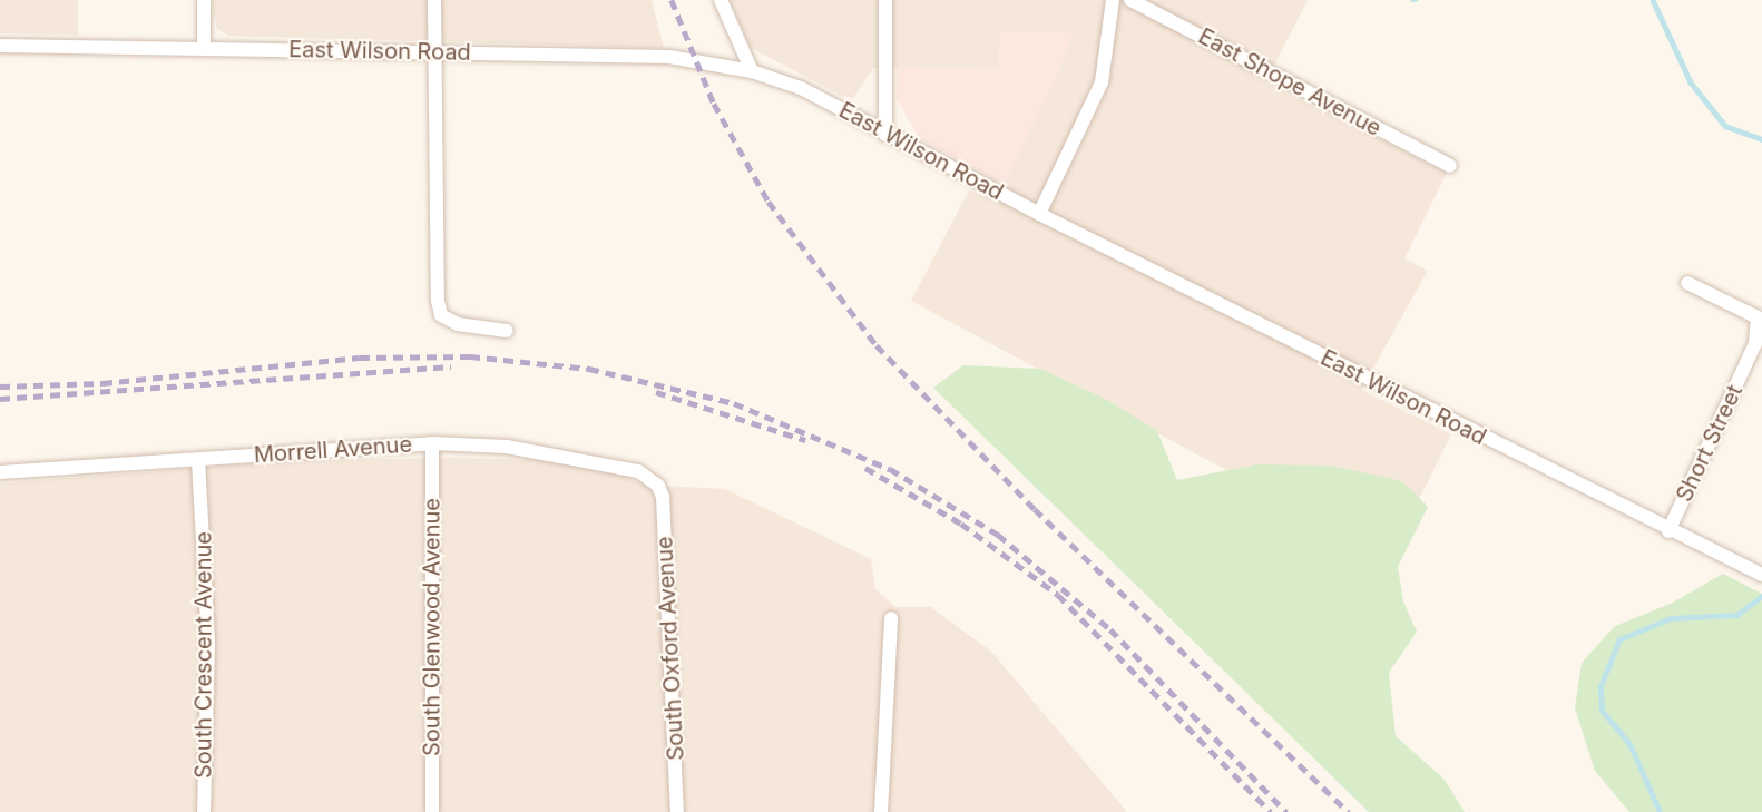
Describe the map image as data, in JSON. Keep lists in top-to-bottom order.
{
  "streets": {
    "street": [
      "East Wilson Road",
      "East Shope Avenue",
      "Short Street",
      "Morrell Avenue",
      "South Glenwood Avenue",
      "South Oxford Avenue",
      "South Crescent Avenue"
    ]
  },
  "crossings": [
    ["East Wilson Road", "Short Street"],
    ["Morrell Avenue", "South Glenwood Avenue"],
    ["Morrell Avenue", "South Oxford Avenue"],
    ["Morrell Avenue", "South Crescent Avenue"]
  ]
}
